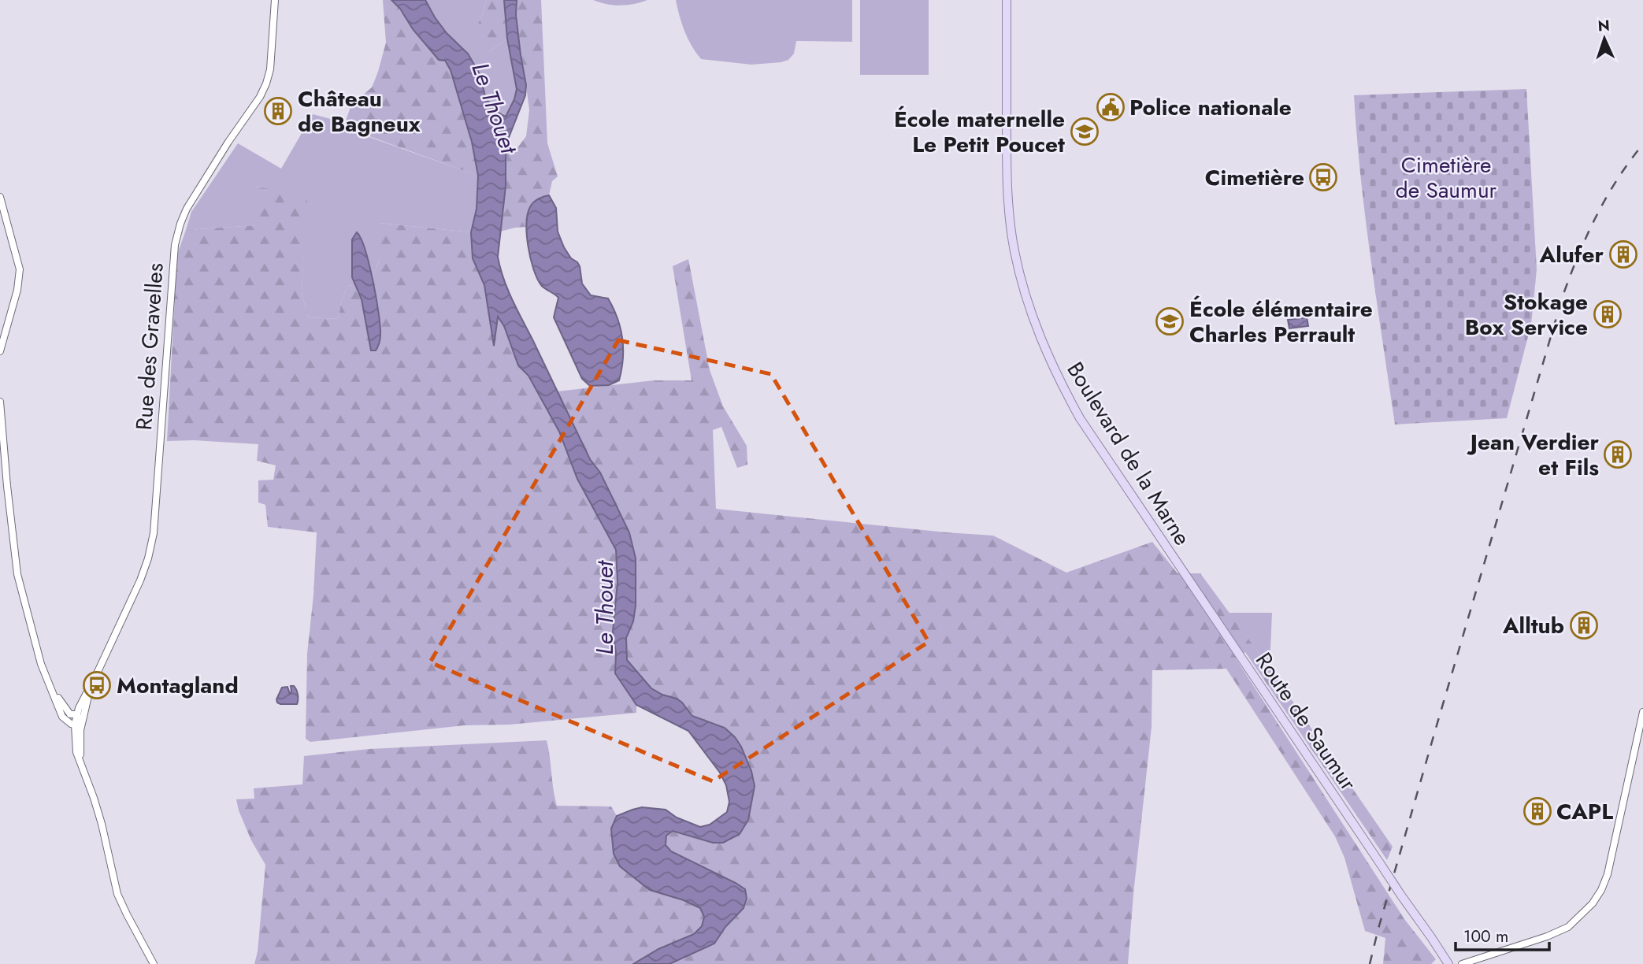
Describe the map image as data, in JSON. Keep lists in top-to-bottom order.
{
  "streets": {
    "main road": ["Boulevard de la Marne", "Route de Saumur"],
    "street": ["Rue des Gravelles"]
  },
  "crossings": [
    ["Boulevard de la Marne", "Route de Saumur"]
  ],
  "water": ["Le Thouet"],
  "parks": ["Cimetière de Saumur"],
  "places": {
    "public building": ["Police nationale"],
    "building": [
      "Château de Bagneux",
      "Alufer",
      "Stokage Box Service",
      "Jean Verdier et Fils",
      "Alltub",
      "CAPL"
    ],
    "school or university": ["École maternelle Le Petit Poucet", "École élémentaire Charles Perrault"],
    "bus stop": ["Cimetière", "Montagland"]
  },
  "scale_bar": "100 m",
  "north": "top"
}
